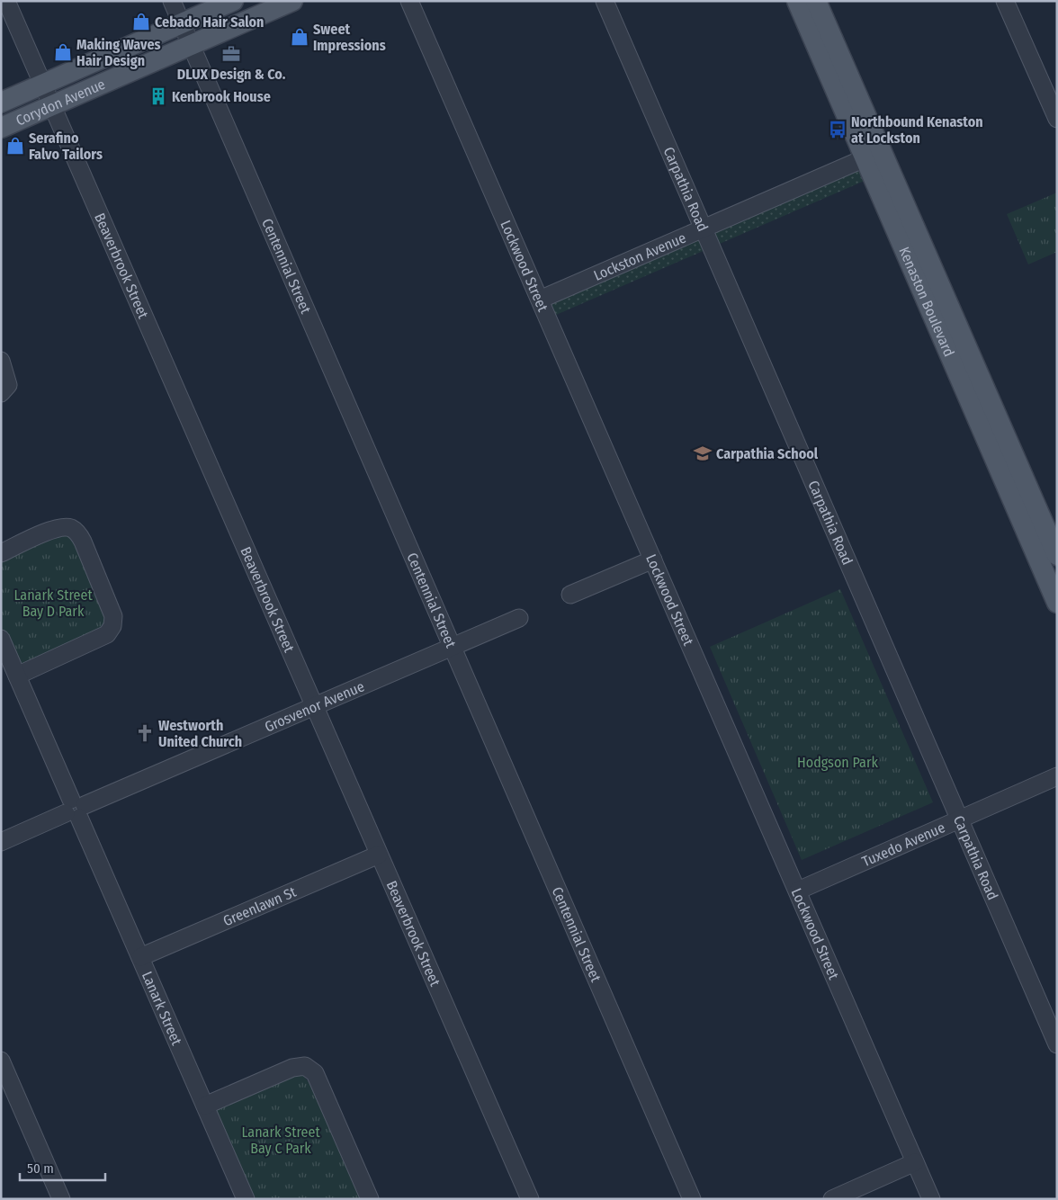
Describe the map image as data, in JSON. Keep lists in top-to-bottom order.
{
  "streets": {
    "main road": ["Corydon Avenue", "Kenaston Boulevard"],
    "street": [
      "Carpathia Road",
      "Lockston Avenue",
      "Centennial Street",
      "Beaverbrook Street",
      "Lockwood Street",
      "Grosvenor Avenue",
      "Tuxedo Avenue",
      "Greenlawn St",
      "Lanark Street"
    ]
  },
  "crossings": [
    ["Corydon Avenue", "Centennial Street"],
    ["Corydon Avenue", "Beaverbrook Street"],
    ["Carpathia Road", "Lockston Avenue"],
    ["Carpathia Road", "Tuxedo Avenue"],
    ["Lockston Avenue", "Lockwood Street"],
    ["Lockston Avenue", "Kenaston Boulevard"],
    ["Centennial Street", "Grosvenor Avenue"],
    ["Beaverbrook Street", "Grosvenor Avenue"],
    ["Beaverbrook Street", "Greenlawn St"],
    ["Lockwood Street", "Tuxedo Avenue"],
    ["Grosvenor Avenue", "Lanark Street"],
    ["Greenlawn St", "Lanark Street"]
  ],
  "parks": ["Lanark Street Bay D Park", "Hodgson Park", "Lanark Street Bay C Park"],
  "places": {
    "shop": [
      "Cebado Hair Salon",
      "Sweet Impressions",
      "Making Waves Hair Design",
      "Serafino Falvo Tailors"
    ],
    "office": ["DLUX Design & Co."],
    "building": ["Kenbrook House"],
    "bus stop": ["Northbound Kenaston at Lockston"],
    "school or university": ["Carpathia School"],
    "church": ["Westworth United Church"]
  },
  "scale_bar": "50 m"
}
